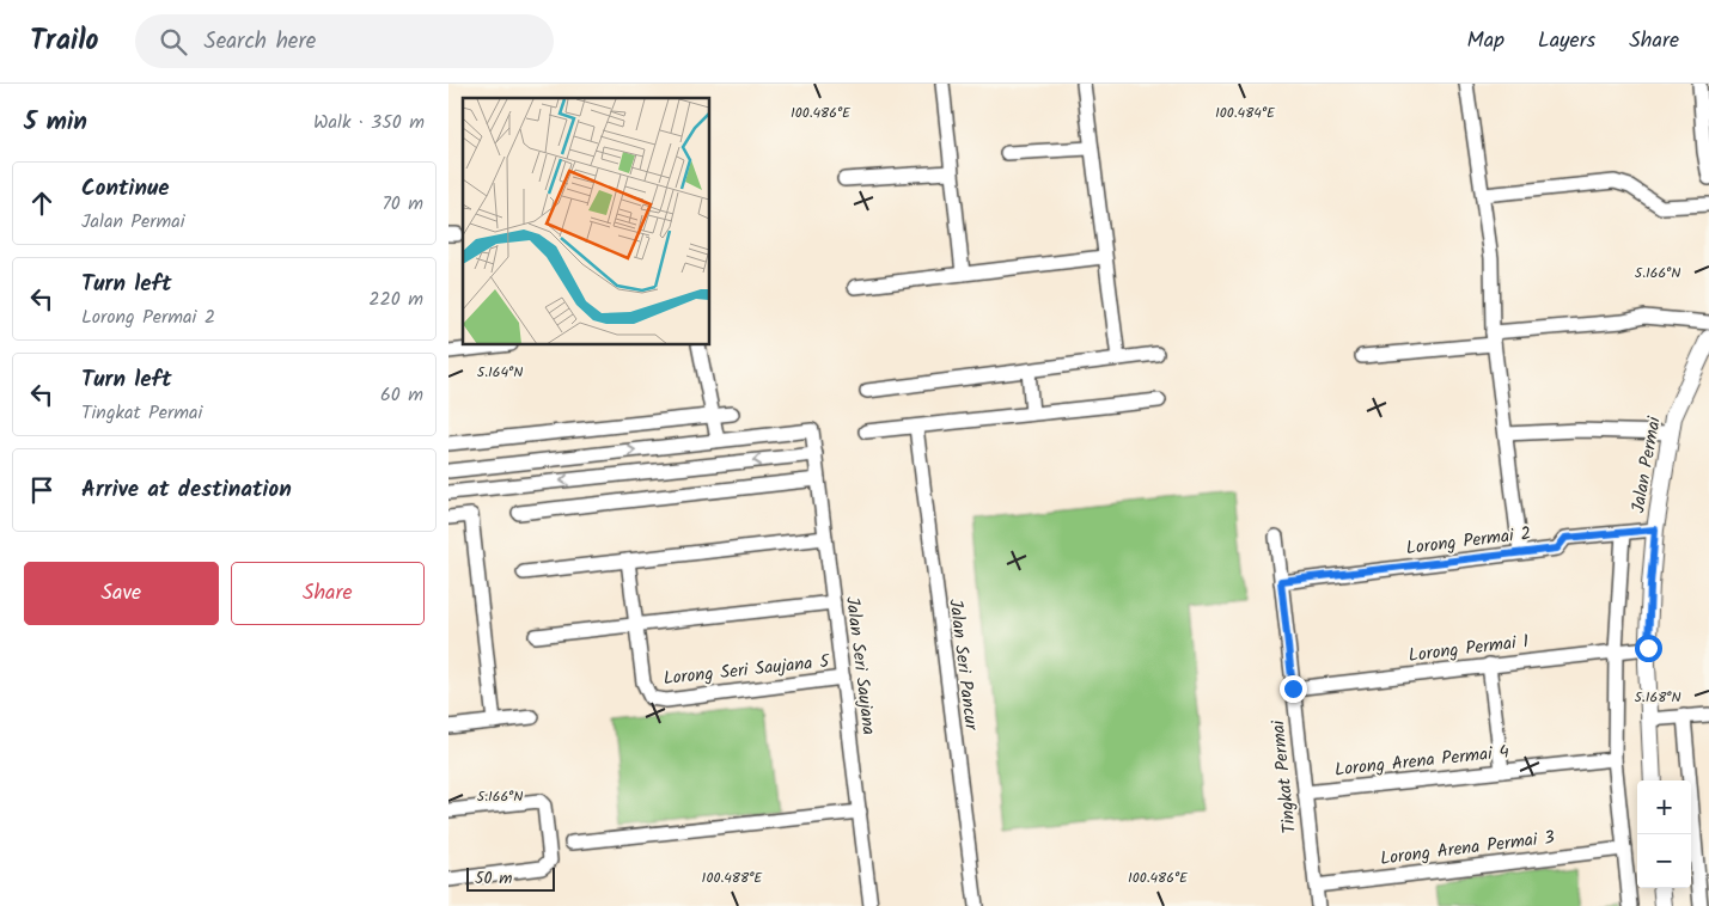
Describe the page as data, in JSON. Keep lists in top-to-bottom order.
{
  "streets": {
    "street": [
      "Jalan Permai",
      "Lorong Permai 2",
      "Lorong Permai 1",
      "Jalan Seri Pancur",
      "Jalan Seri Saujana",
      "Lorong Seri Saujana 5",
      "Lorong Arena Permai 4",
      "Tingkat Permai",
      "Lorong Arena Permai 3"
    ]
  },
  "crossings": [
    ["Jalan Permai", "Lorong Permai 2"],
    ["Jalan Permai", "Lorong Permai 1"],
    ["Lorong Permai 2", "Tingkat Permai"],
    ["Lorong Permai 1", "Tingkat Permai"],
    ["Jalan Seri Saujana", "Lorong Seri Saujana 5"],
    ["Lorong Arena Permai 4", "Tingkat Permai"],
    ["Tingkat Permai", "Lorong Arena Permai 3"]
  ],
  "scale_bar": "50 m",
  "page": {
    "header": "Trailo",
    "search": "Search here",
    "nav": ["Map", "Layers", "Share"],
    "heading": ["5 min", "Walk · 350 m"],
    "list": [
      ["Continue", "Jalan Permai", "70 m"],
      ["Turn left", "Lorong Permai 2", "220 m"],
      ["Turn left", "Tingkat Permai", "60 m"],
      "Arrive at destination"
    ],
    "buttons": ["Save", "Share"],
    "map_buttons": ["+", "−"],
    "scale": "50 m"
  },
  "coordinates": [
    "100.486°E",
    "100.484°E",
    "5.166°N",
    "5.164°N",
    "5.168°N",
    "100.488°E"
  ]
}
